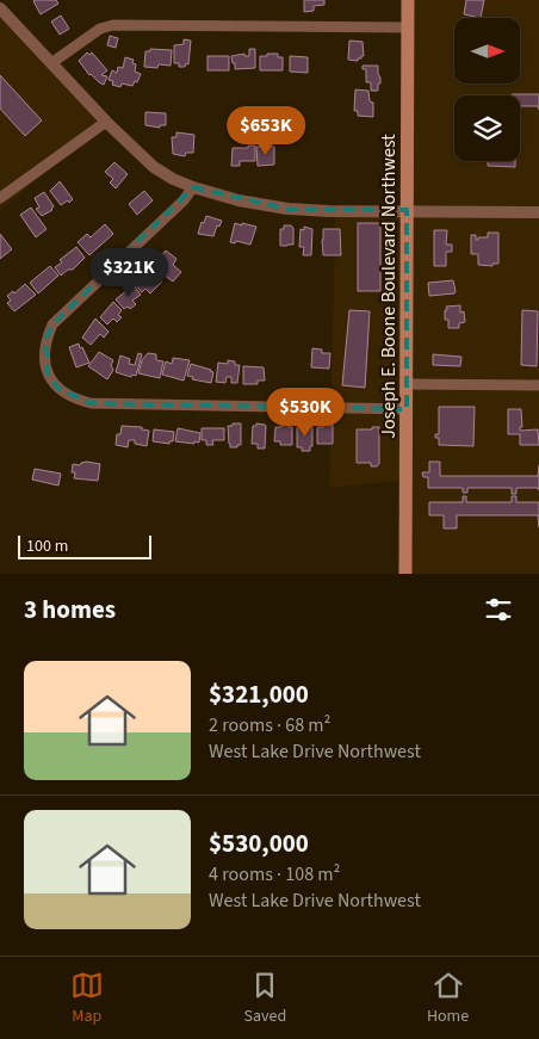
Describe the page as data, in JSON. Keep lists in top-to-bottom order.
{
  "streets": {
    "main road": ["Joseph E. Boone Boulevard Northwest"]
  },
  "scale_bar": "100 m",
  "north": "right",
  "page": {
    "price": ["$653K", "$321K", "$530K"],
    "scale": "100 m",
    "heading": "3 homes",
    "list": [
      {
        "name": "$321,000",
        "note": "2 rooms · 68 m² · West Lake Drive Northwest"
      },
      {
        "name": "$530,000",
        "note": "4 rooms · 108 m² · West Lake Drive Northwest"
      }
    ],
    "tabs": ["Map", "Saved", "Home"]
  }
}
